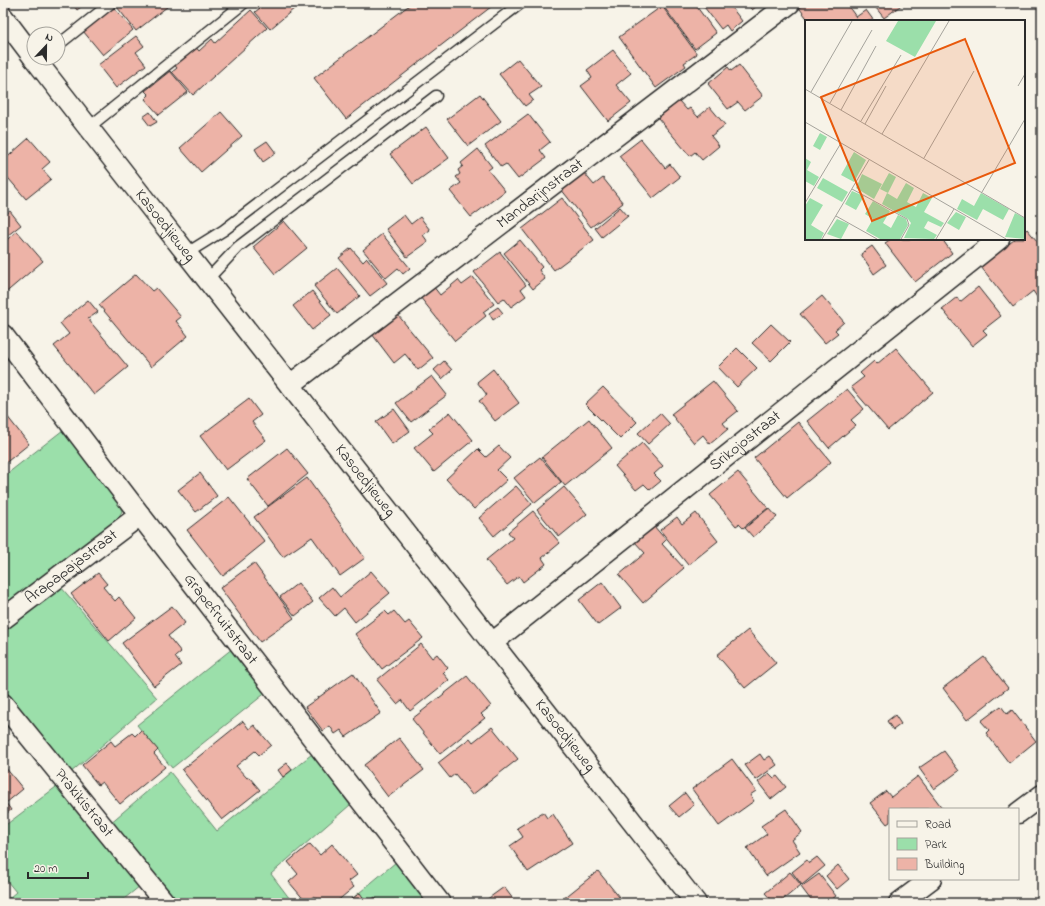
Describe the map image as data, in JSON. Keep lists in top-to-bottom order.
{
  "streets": {
    "street": [
      "Mandarijnstraat",
      "Kasoedjieweg",
      "Srikojostraat",
      "Arapapajastraat",
      "Grapefruitstraat",
      "Prakikistraat"
    ]
  },
  "crossings": [
    ["Mandarijnstraat", "Kasoedjieweg"],
    ["Kasoedjieweg", "Srikojostraat"],
    ["Arapapajastraat", "Grapefruitstraat"]
  ],
  "legend": ["Road", "Park", "Building"],
  "scale_bar": "20 m",
  "north": "top"
}
